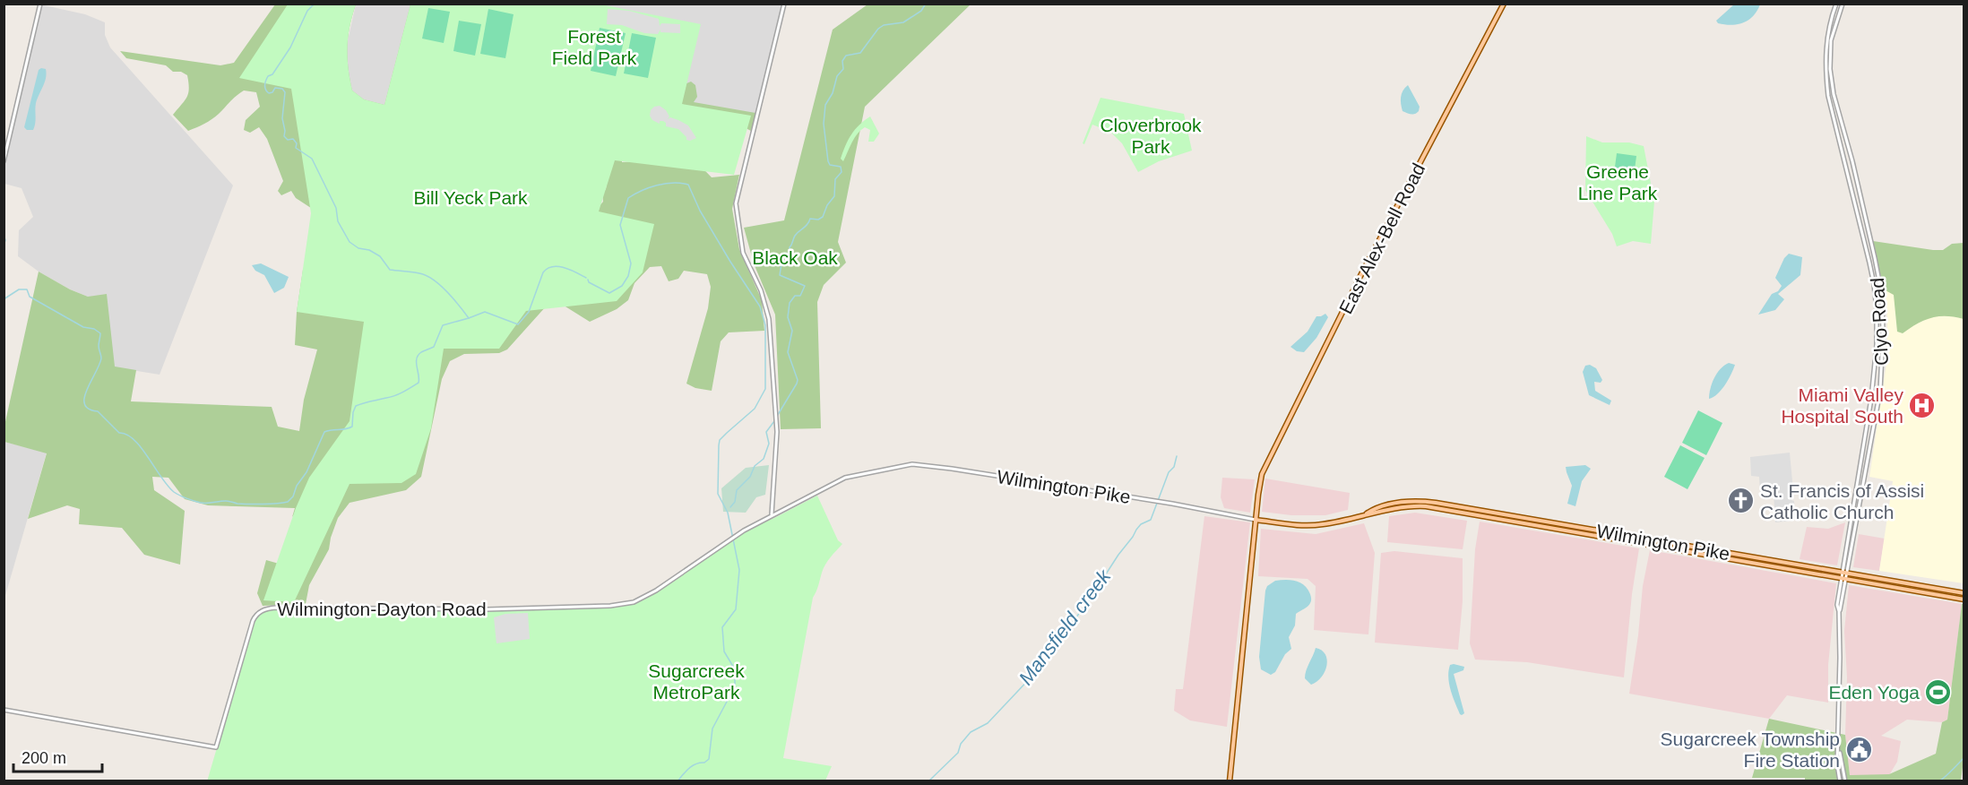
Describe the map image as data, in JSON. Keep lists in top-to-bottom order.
{
  "streets": {
    "main road": ["East Alex-Bell Road", "Wilmington Pike"],
    "street": ["Clyo Road", "Wilmington-Dayton Road"]
  },
  "crossings": [
    ["East Alex-Bell Road", "Wilmington Pike"],
    ["Clyo Road", "Wilmington Pike"],
    ["Wilmington Pike", "Wilmington-Dayton Road"]
  ],
  "water": ["Mansfield creek"],
  "parks": [
    "Forest Field Park",
    "Cloverbrook Park",
    "Greene Line Park",
    "Bill Yeck Park",
    "Black Oak",
    "Sugarcreek MetroPark"
  ],
  "places": {
    "hospital": ["Miami Valley Hospital South"],
    "church": ["St. Francis of Assisi Catholic Church"],
    "sports": ["Eden Yoga"],
    "public building": ["Sugarcreek Township Fire Station"]
  },
  "scale_bar": "200 m"
}
